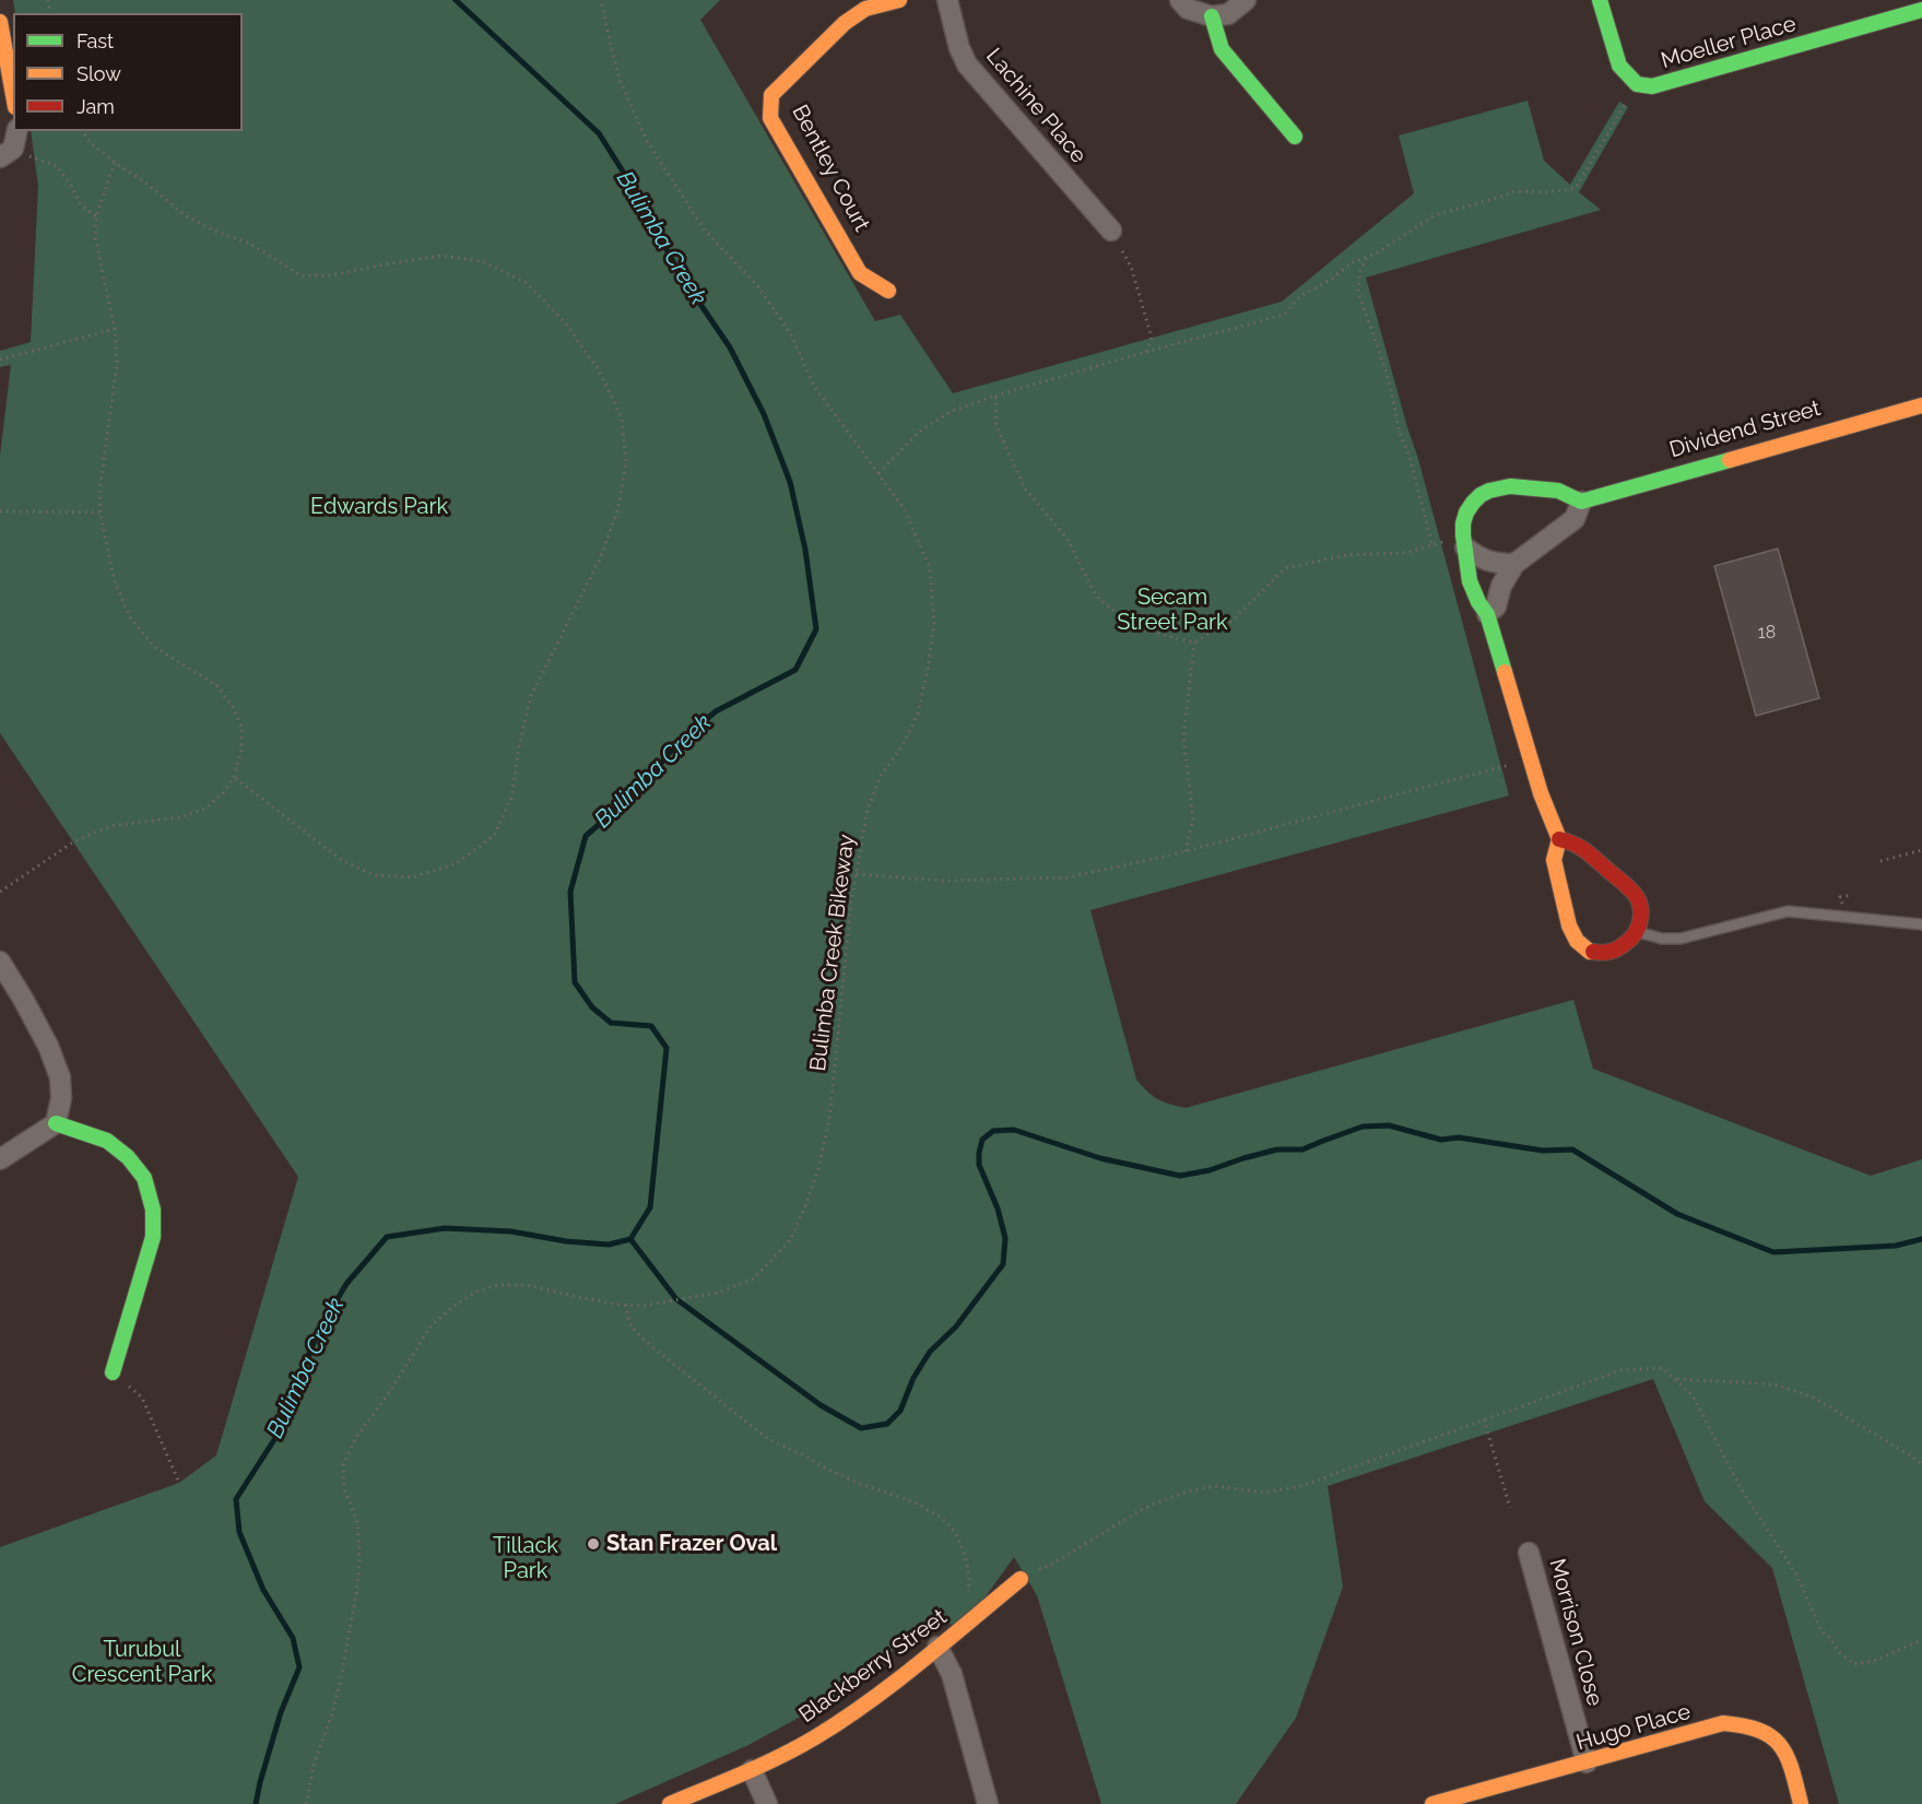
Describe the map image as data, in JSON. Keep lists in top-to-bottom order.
{
  "streets": {
    "street": [
      "Moeller Place",
      "Lachine Place",
      "Bentley Court",
      "Dividend Street",
      "Morrison Close",
      "Blackberry Street",
      "Hugo Place"
    ],
    "path": ["Bulimba Creek Bikeway"]
  },
  "crossings": [
    ["Morrison Close", "Hugo Place"]
  ],
  "water": ["Bulimba Creek"],
  "parks": [
    "Edwards Park",
    "Secam Street Park",
    "Tillack Park",
    "Turubul Crescent Park"
  ],
  "places": ["Stan Frazer Oval"],
  "house_numbers": ["18"],
  "legend": ["Fast", "Slow", "Jam"]
}
